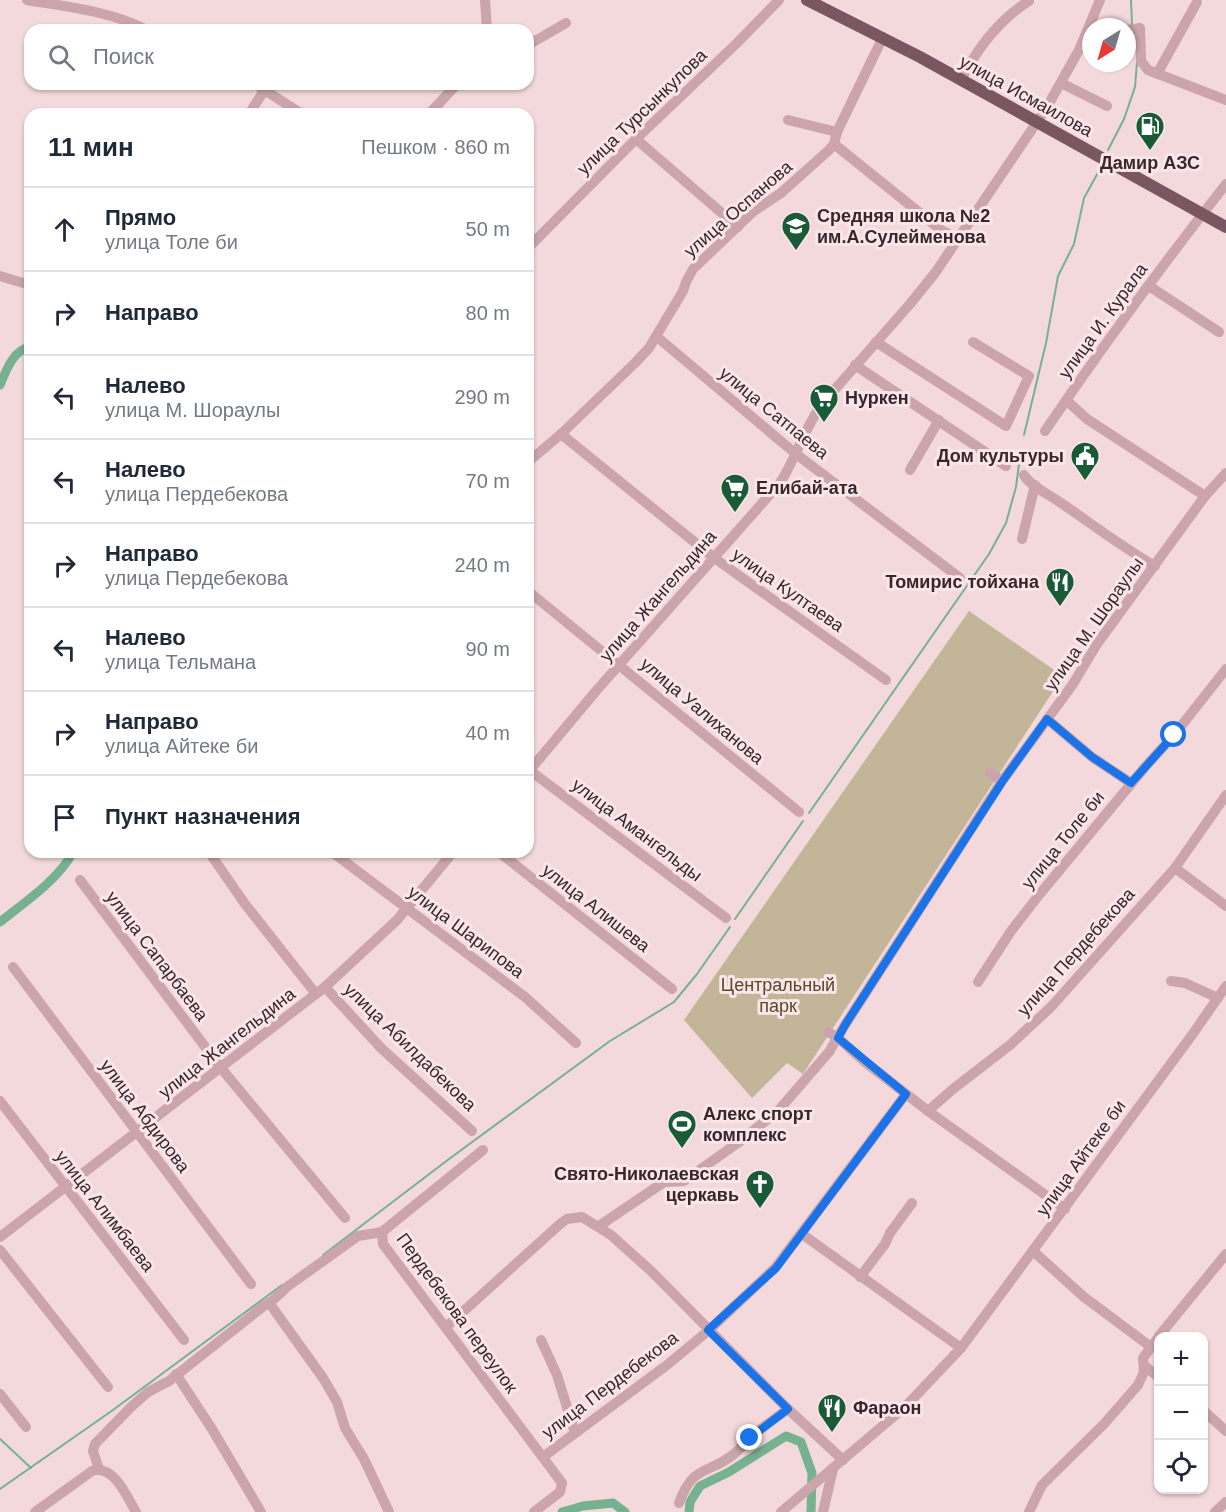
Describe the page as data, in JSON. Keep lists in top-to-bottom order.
{
  "streets": {
    "main road": ["улица Исмаилова"],
    "street": [
      "улица Турсынкулова",
      "улица Оспанова",
      "улица И. Курала",
      "улица Сатпаева",
      "улица Култаева",
      "улица Жангельдина",
      "улица М. Шораулы",
      "улица Уалиханова",
      "улица Амангельды",
      "улица Толе би",
      "улица Алишева",
      "улица Шарипова",
      "улица Пердебекова",
      "улица Сапарбаева",
      "улица Абилдабекова",
      "улица Абдирова",
      "улица Айтеке би",
      "улица Алимбаева",
      "Пердебекова переулок"
    ]
  },
  "crossings": [
    ["улица Исмаилова", "улица И. Курала"],
    ["улица Исмаилова", "улица Жангельдина"],
    ["улица Оспанова", "улица Сатпаева"],
    ["улица Оспанова", "улица Култаева"],
    ["улица И. Курала", "улица Жангельдина"],
    ["улица И. Курала", "улица М. Шораулы"],
    ["улица Сатпаева", "улица Жангельдина"],
    ["улица Култаева", "улица Жангельдина"],
    ["улица Жангельдина", "улица Уалиханова"],
    ["улица Жангельдина", "улица Шарипова"],
    ["улица Жангельдина", "улица Сапарбаева"],
    ["улица Жангельдина", "улица Абилдабекова"],
    ["улица Жангельдина", "улица Абдирова"],
    ["улица Жангельдина", "улица Алимбаева"],
    ["улица Пердебекова", "Пердебекова переулок"]
  ],
  "parks": ["Центральный парк"],
  "places": {
    "fuel station": ["Дамир АЗС"],
    "school or university": ["Средняя школа №2 им.А.Сулейменова"],
    "supermarket": ["Нуркен", "Елибай-ата"],
    "public building": ["Дом культуры"],
    "restaurant": ["Томирис тойхана", "Фараон"],
    "sports": ["Алекс спорт комплекс"],
    "church": ["Свято-Николаевская церкавь"]
  },
  "north": "bottom left",
  "page": {
    "search": "Поиск",
    "heading": ["11 мин", "Пешком · 860 m"],
    "list": [
      ["Прямо", "улица Толе би", "50 m"],
      ["Направо", "80 m"],
      ["Налево", "улица М. Шораулы", "290 m"],
      ["Налево", "улица Пердебекова", "70 m"],
      ["Направо", "улица Пердебекова", "240 m"],
      ["Налево", "улица Тельмана", "90 m"],
      ["Направо", "улица Айтеке би", "40 m"],
      "Пункт назначения"
    ],
    "map_buttons": ["+", "−"]
  }
}
